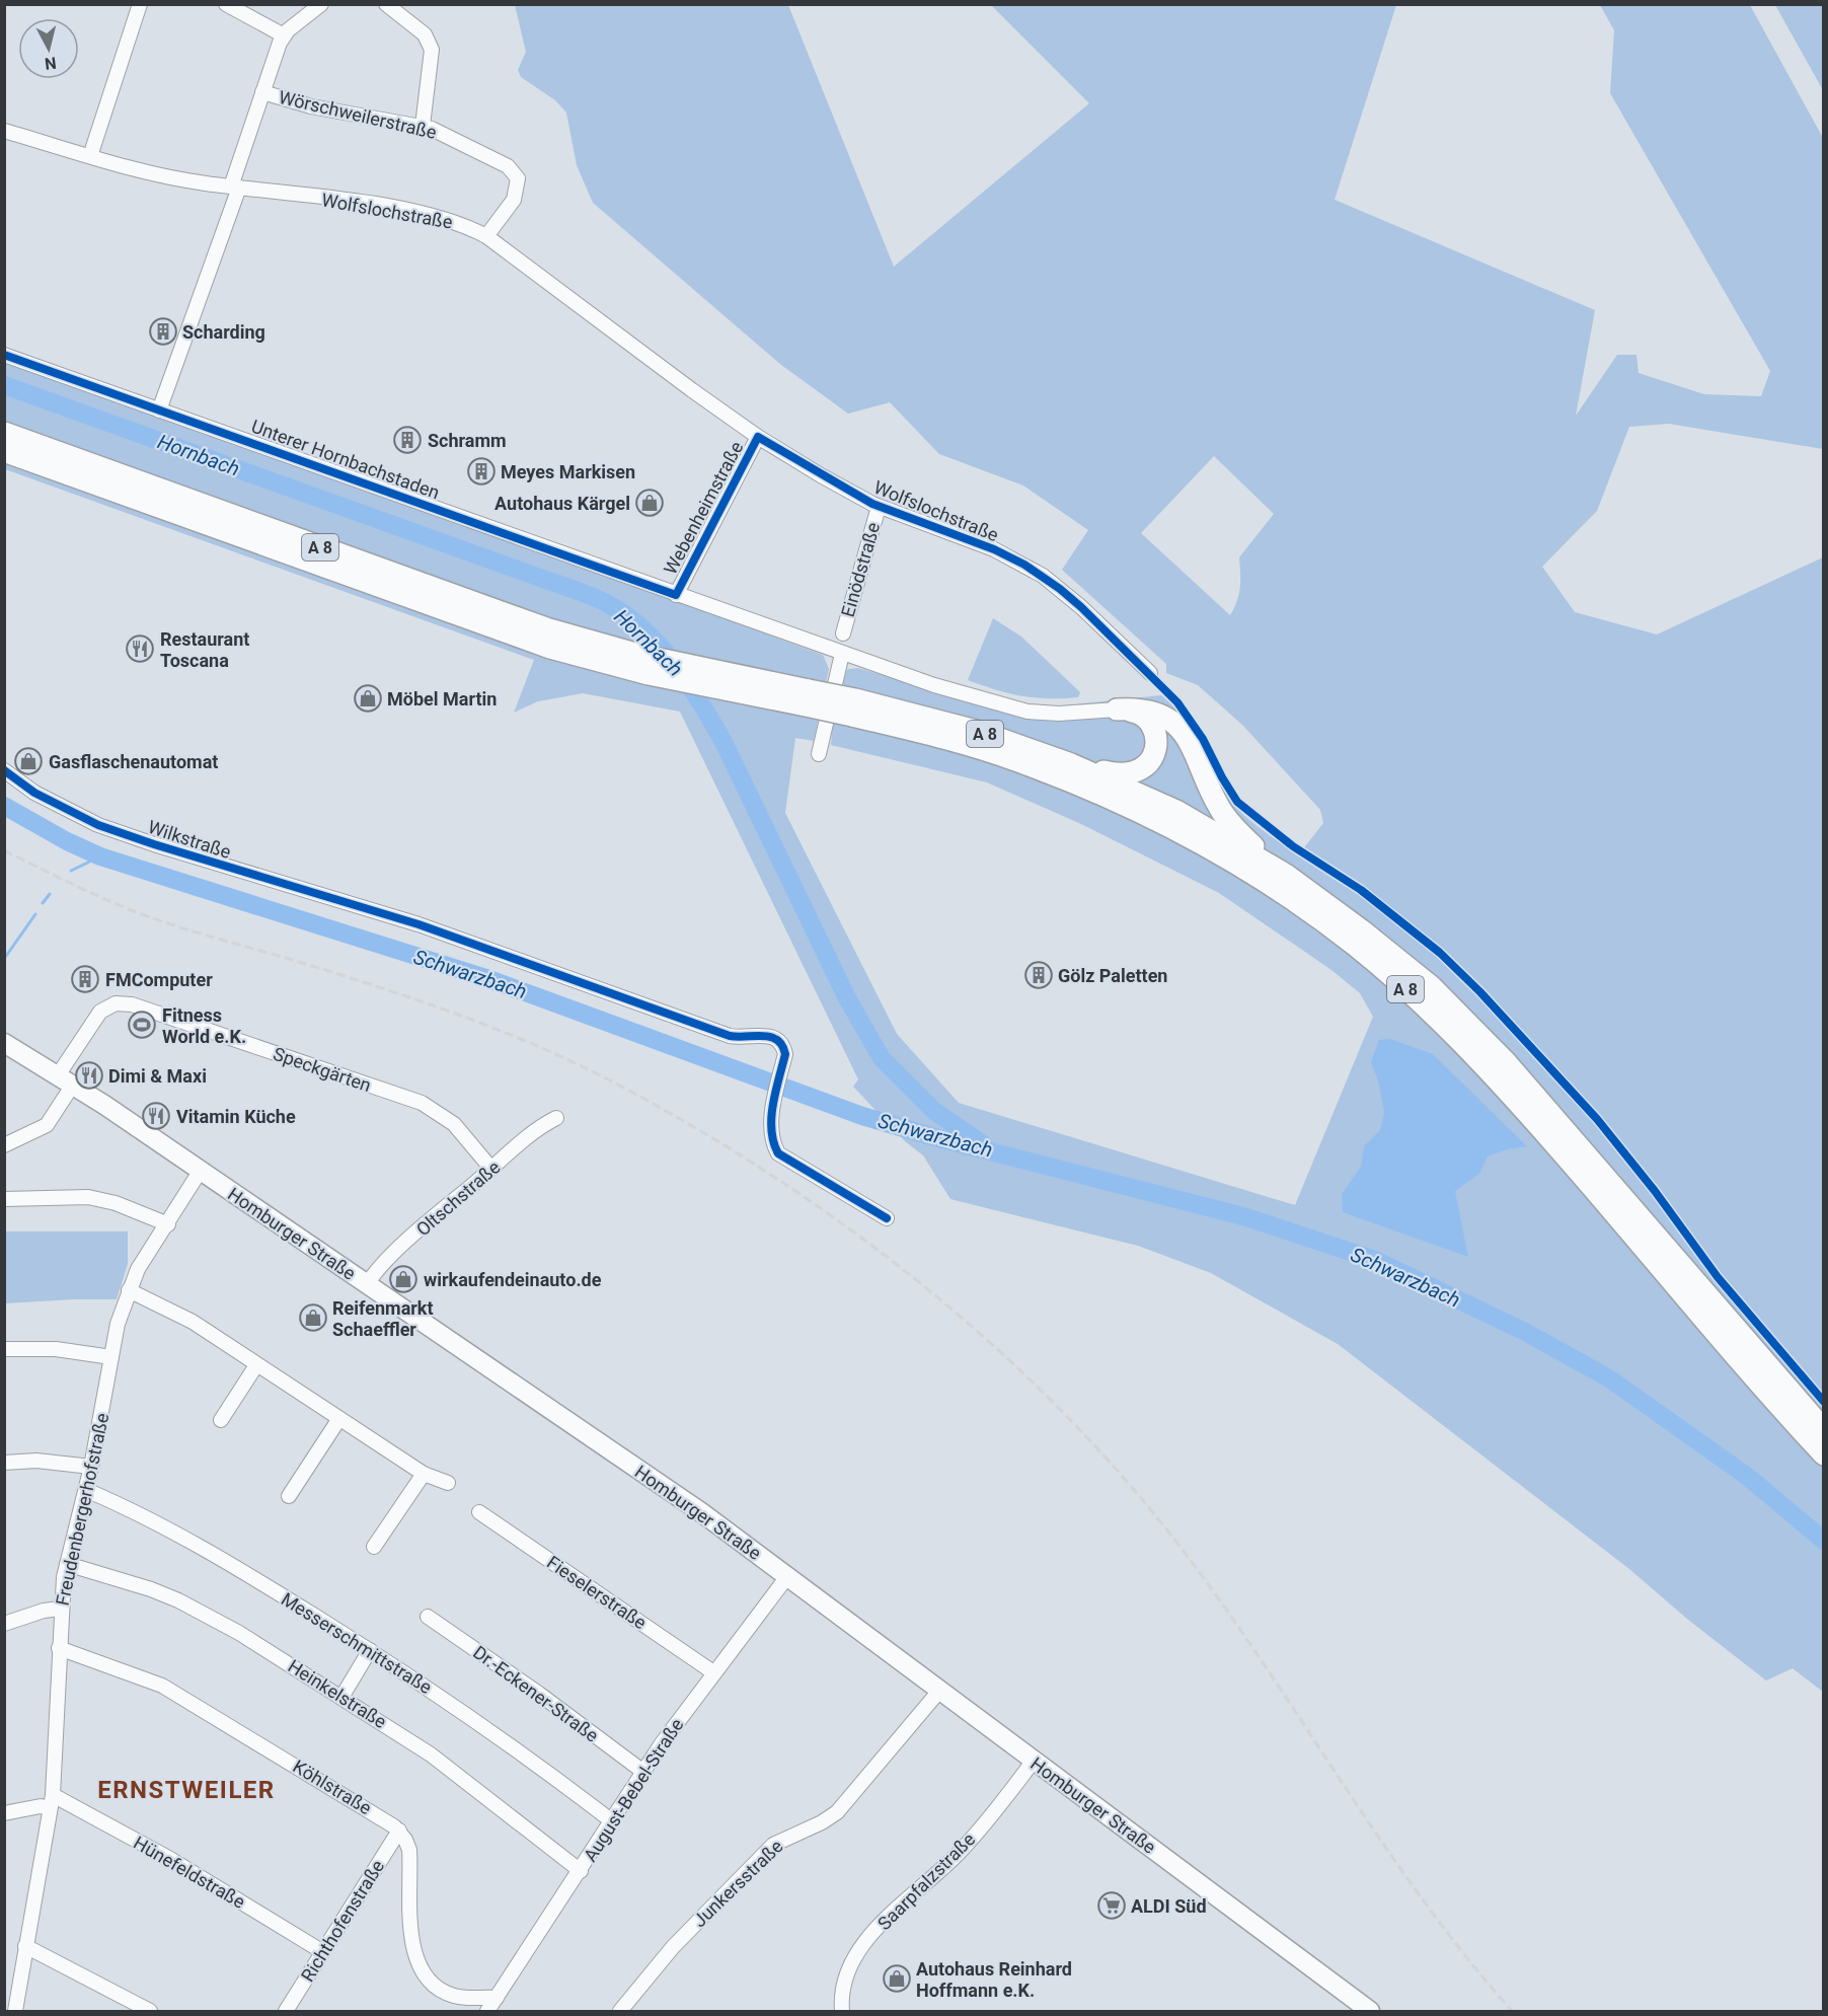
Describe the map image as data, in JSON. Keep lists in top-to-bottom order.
{
  "streets": {
    "highway": ["A 8"],
    "main road": ["Homburger Straße"],
    "street": [
      "Wörschweilerstraße",
      "Wolfslochstraße",
      "Unterer Hornbachstaden",
      "Webenheimstraße",
      "Einödstraße",
      "Wilkstraße",
      "Speckgärten",
      "Oltschstraße",
      "Freudenbergerhofstraße",
      "Fieselerstraße",
      "Messerschmittstraße",
      "Heinkelstraße",
      "Dr.-Eckener-Straße",
      "Köhlstraße",
      "August-Bebel-Straße",
      "Hünefeldstraße",
      "Saarpfalzstraße",
      "Junkersstraße",
      "Richthofenstraße"
    ]
  },
  "crossings": [
    ["Wörschweilerstraße", "Wolfslochstraße"],
    ["Wolfslochstraße", "Webenheimstraße"],
    ["Wolfslochstraße", "Einödstraße"],
    ["Unterer Hornbachstaden", "Webenheimstraße"],
    ["Speckgärten", "Oltschstraße"],
    ["Speckgärten", "Homburger Straße"],
    ["Oltschstraße", "Homburger Straße"],
    ["Homburger Straße", "Freudenbergerhofstraße"],
    ["Homburger Straße", "August-Bebel-Straße"],
    ["Homburger Straße", "Saarpfalzstraße"],
    ["Homburger Straße", "Junkersstraße"],
    ["Freudenbergerhofstraße", "Messerschmittstraße"],
    ["Freudenbergerhofstraße", "Heinkelstraße"],
    ["Freudenbergerhofstraße", "Köhlstraße"],
    ["Freudenbergerhofstraße", "Hünefeldstraße"],
    ["Fieselerstraße", "August-Bebel-Straße"],
    ["Messerschmittstraße", "August-Bebel-Straße"],
    ["Heinkelstraße", "August-Bebel-Straße"],
    ["Dr.-Eckener-Straße", "August-Bebel-Straße"],
    ["Köhlstraße", "Richthofenstraße"],
    ["Hünefeldstraße", "Richthofenstraße"]
  ],
  "districts": ["ERNSTWEILER"],
  "water": ["Hornbach", "Schwarzbach"],
  "places": {
    "building": [
      "Scharding",
      "Schramm",
      "Meyes Markisen",
      "Gölz Paletten",
      "FMComputer"
    ],
    "shop": [
      "Autohaus Kärgel",
      "Möbel Martin",
      "Gasflaschenautomat",
      "wirkaufendeinauto.de",
      "Reifenmarkt Schaeffler",
      "Autohaus Reinhard Hoffmann e.K."
    ],
    "restaurant": ["Restaurant Toscana", "Dimi & Maxi", "Vitamin Küche"],
    "sports": ["Fitness World e.K."],
    "supermarket": ["ALDI Süd"]
  },
  "north": "bottom"
}
